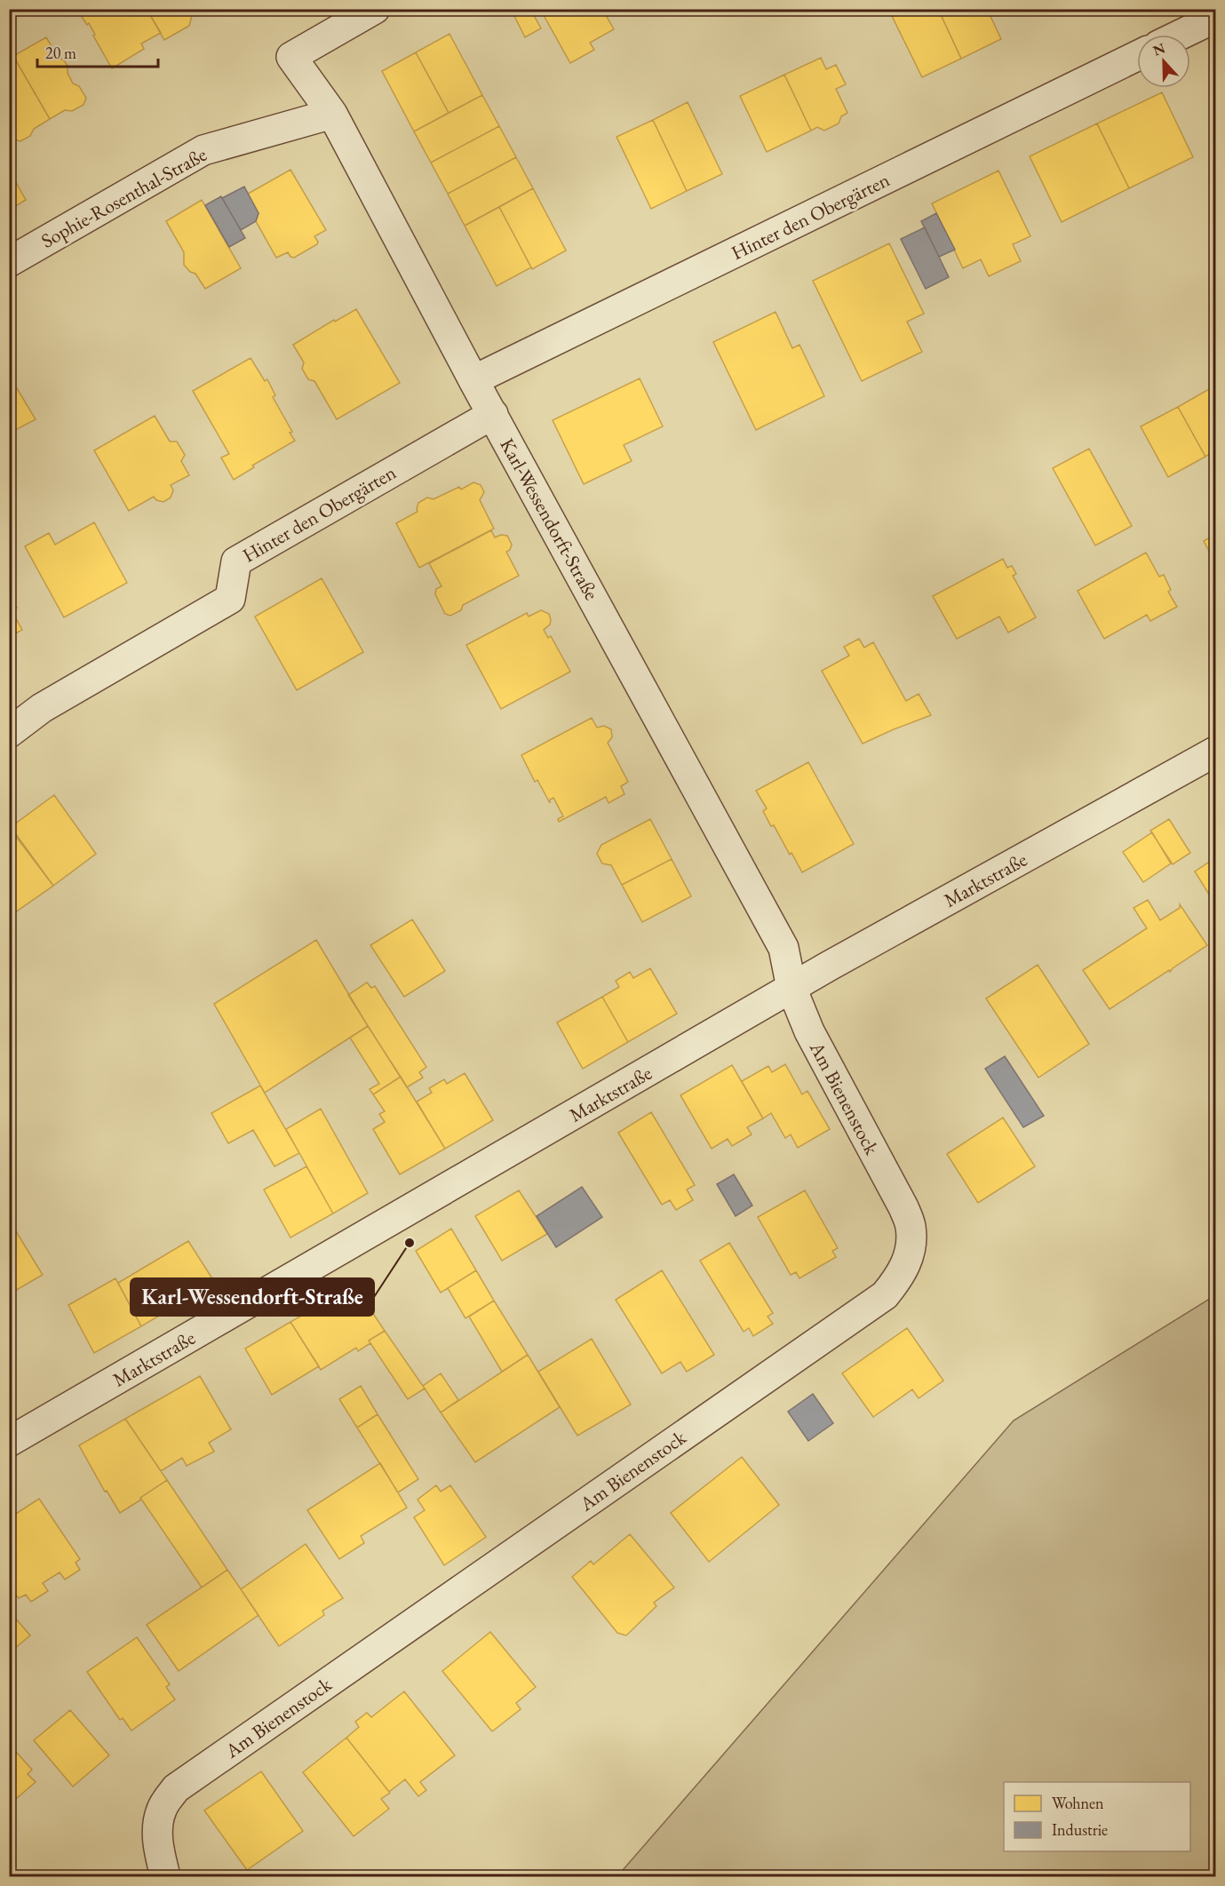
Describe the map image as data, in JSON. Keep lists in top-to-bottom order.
{
  "streets": {
    "street": [
      "Sophie-Rosenthal-Straße",
      "Hinter den Obergärten",
      "Karl-Wessendorft-Straße",
      "Marktstraße",
      "Am Bienenstock"
    ]
  },
  "crossings": [
    ["Sophie-Rosenthal-Straße", "Karl-Wessendorft-Straße"],
    ["Hinter den Obergärten", "Karl-Wessendorft-Straße"],
    ["Karl-Wessendorft-Straße", "Marktstraße"],
    ["Karl-Wessendorft-Straße", "Am Bienenstock"],
    ["Marktstraße", "Am Bienenstock"]
  ],
  "places": ["Karl-Wessendorft-Straße"],
  "legend": ["Wohnen", "Industrie"],
  "scale_bar": "20 m",
  "north": "top"
}
